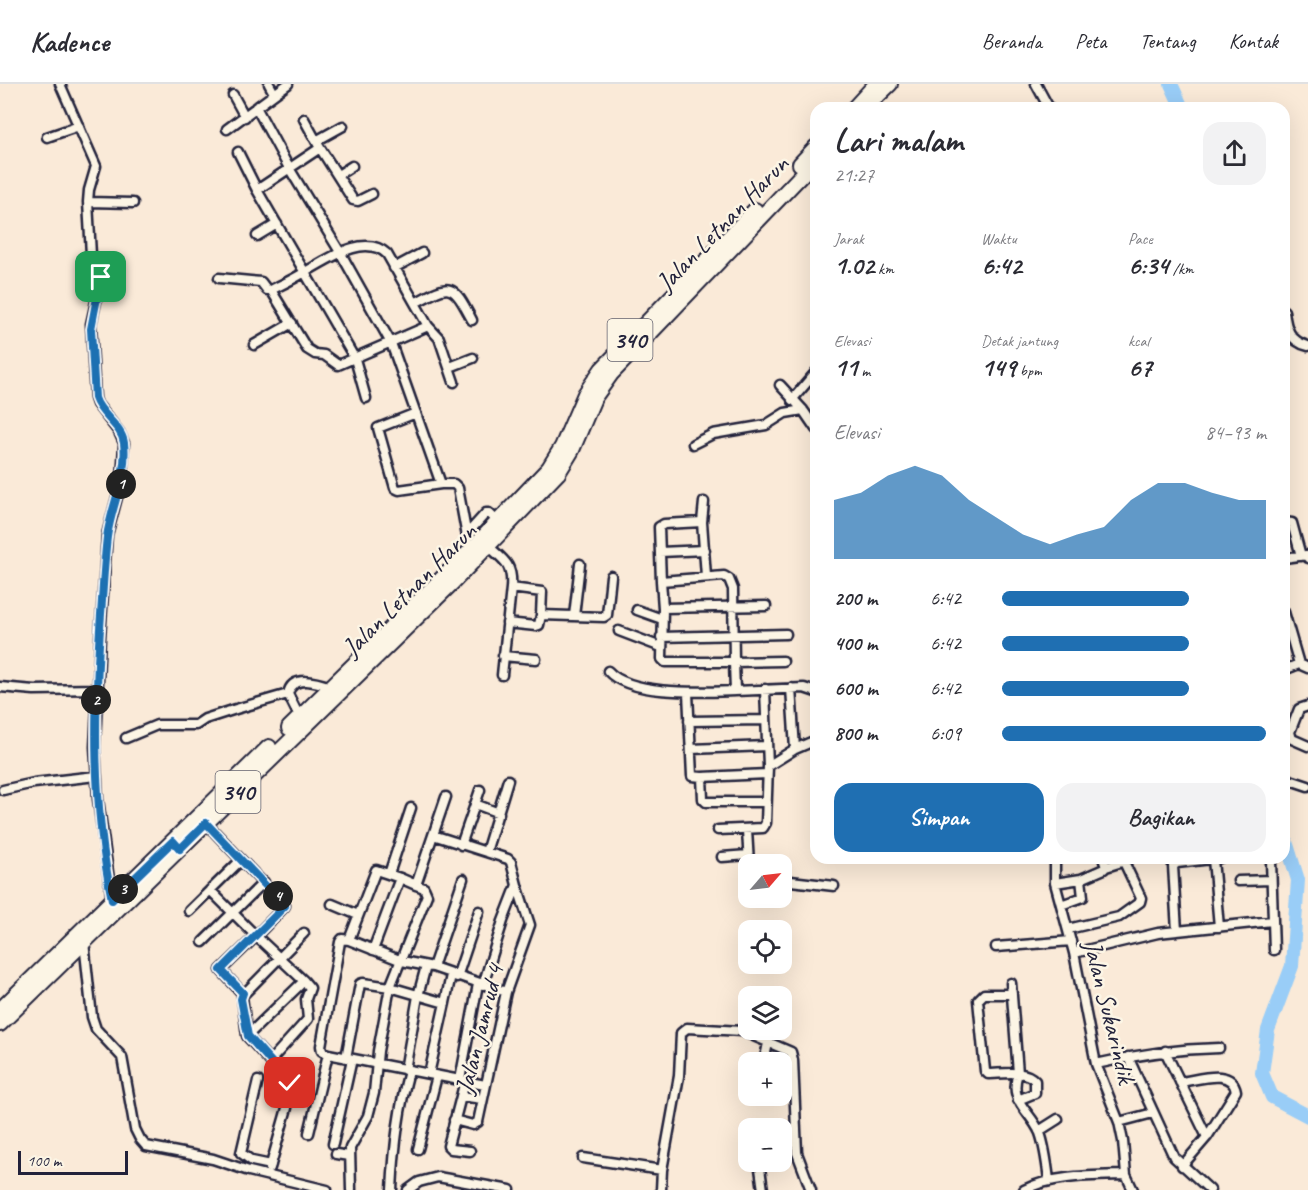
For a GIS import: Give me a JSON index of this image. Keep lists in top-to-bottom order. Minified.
{"streets":{"main road":["Jalan Letnan Harun","340"],"street":["Jalan Sukarindik","Jalan Jamrud 4"]},"scale_bar":"100 m","north":"top right","page":{"header":"Kadence","nav":["Beranda","Peta","Tentang","Kontak"],"heading":["Lari malam","21:27"],"stats":[["Jarak","1.02 km"],["Waktu","6:42"],["Pace","6:34 /km"],["Elevasi","11 m"],["Detak jantung","149 bpm"],["kcal","67"]],"chart":["Elevasi","84–93 m"],"pins":["1","2","3","4"],"list":[{"name":"200 m","note":"6:42"},{"name":"400 m","note":"6:42"},{"name":"600 m","note":"6:42"},{"name":"800 m","note":"6:09"}],"buttons":["Simpan","Bagikan"],"map_buttons":["+","−"],"scale":"100 m"}}
